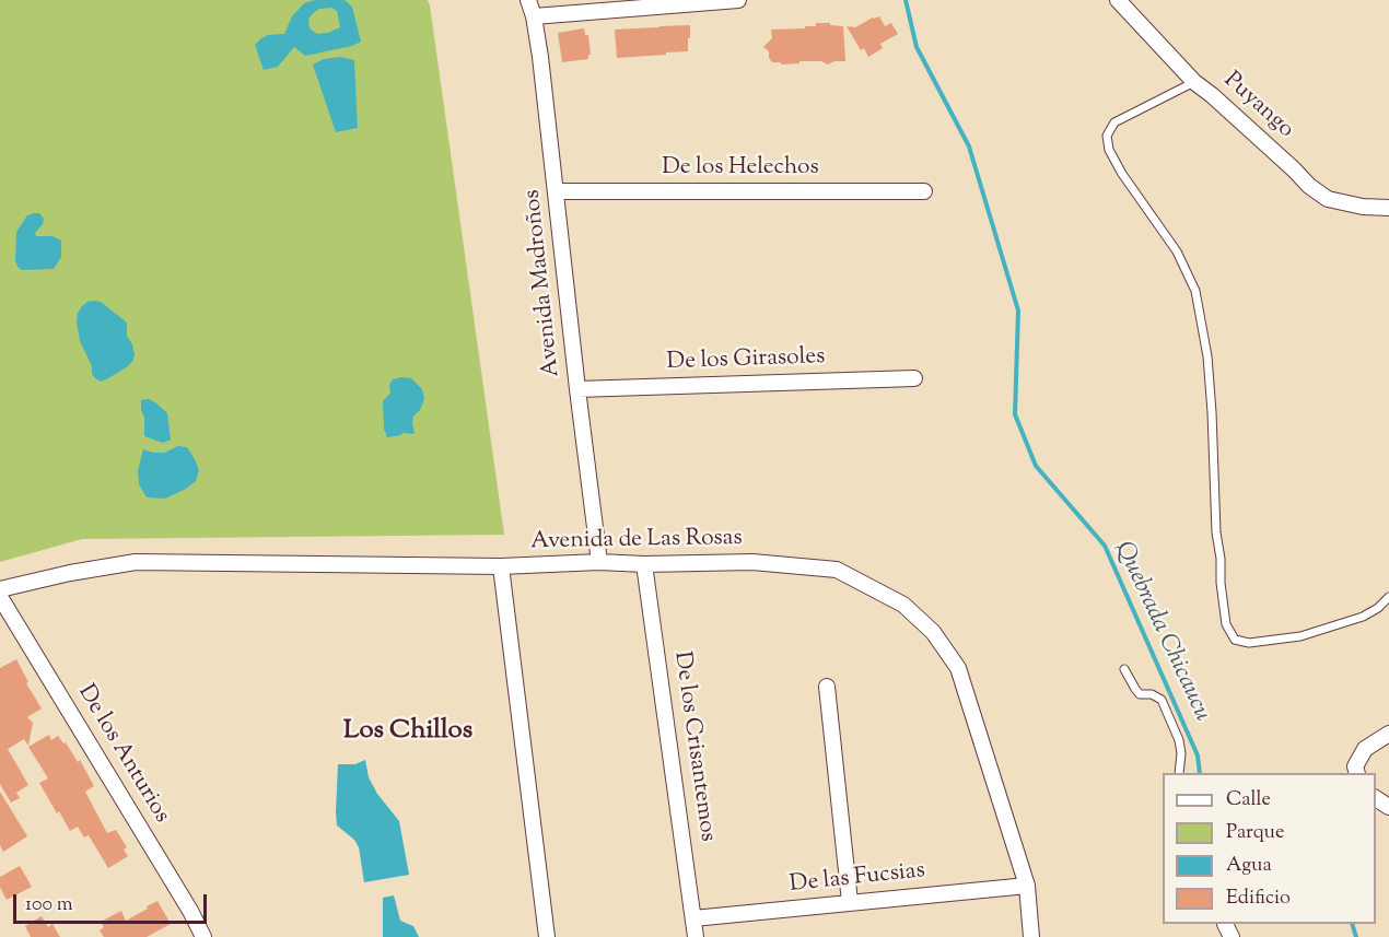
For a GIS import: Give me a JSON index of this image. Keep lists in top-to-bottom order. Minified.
{"streets":{"street":["Puyango","De los Helechos","Avenida Madroños","De los Girasoles","Avenida de Las Rosas","De los Crisantemos","De los Anturios","De las Fucsias"]},"crossings":[["De los Helechos","Avenida Madroños"],["Avenida Madroños","De los Girasoles"],["Avenida Madroños","Avenida de Las Rosas"],["Avenida de Las Rosas","De los Crisantemos"],["Avenida de Las Rosas","De las Fucsias"],["De los Crisantemos","De las Fucsias"]],"districts":["Los Chillos"],"water":["Quebrada Chicaucu"],"legend":["Calle","Parque","Agua","Edificio"],"scale_bar":"100 m"}
